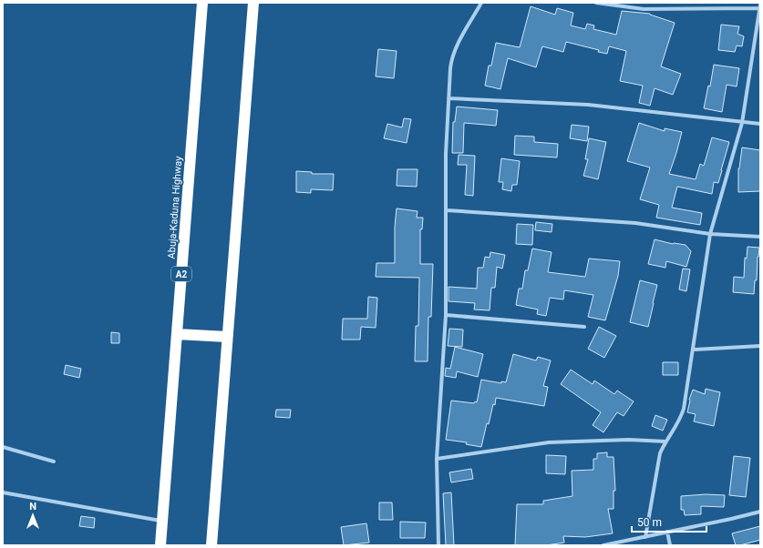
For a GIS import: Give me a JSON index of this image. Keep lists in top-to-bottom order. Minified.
{"streets":{"highway":["Abuja-Kaduna Highway","A2"]},"scale_bar":"50 m","north":"top"}
